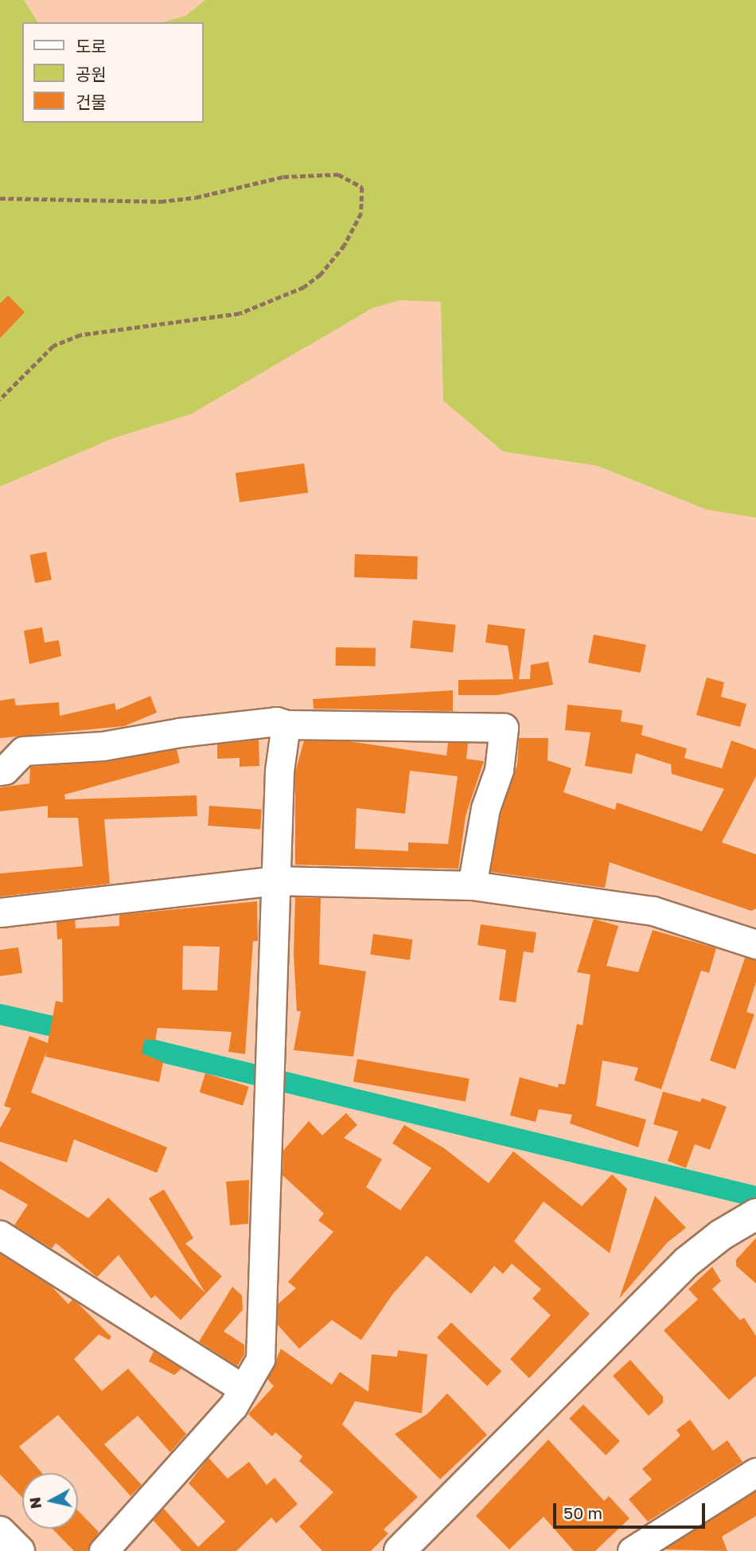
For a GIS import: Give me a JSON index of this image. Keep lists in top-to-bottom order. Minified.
{"legend":["도로","공원","건물"],"scale_bar":"50 m","north":"left"}
